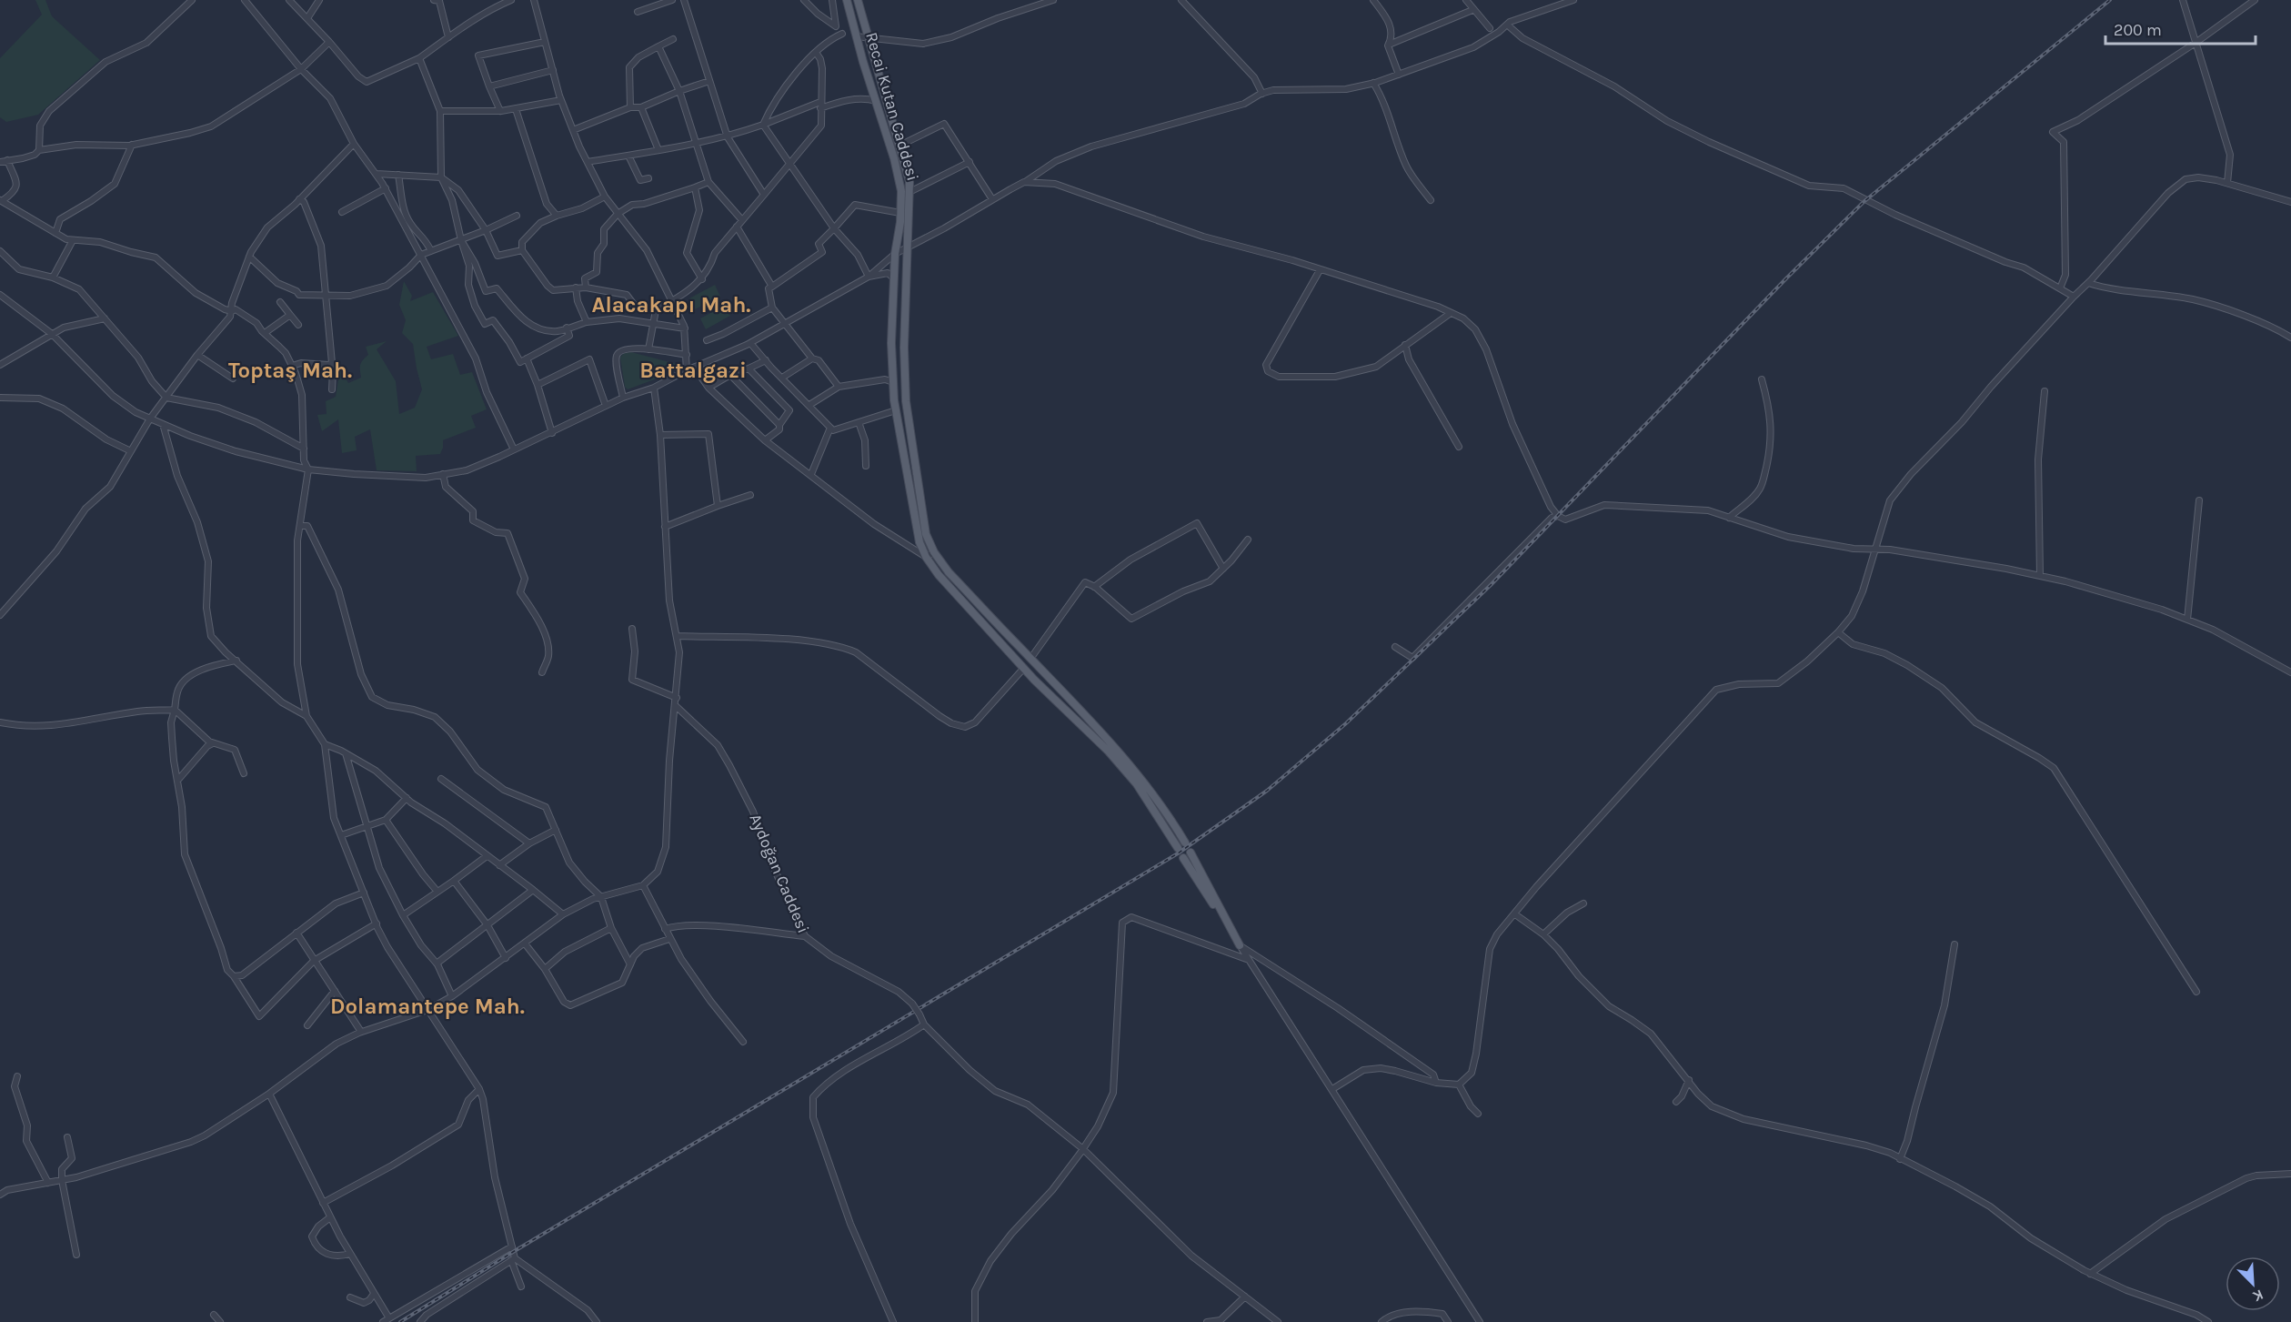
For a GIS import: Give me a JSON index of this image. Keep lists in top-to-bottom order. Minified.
{"streets":{"main road":["Recai Kutan Caddesi"],"street":["Aydoğan Caddesi"]},"districts":["Alacakapı Mah.","Toptaş Mah.","Battalgazi","Dolamantepe Mah."],"scale_bar":"200 m","north":"bottom right"}
